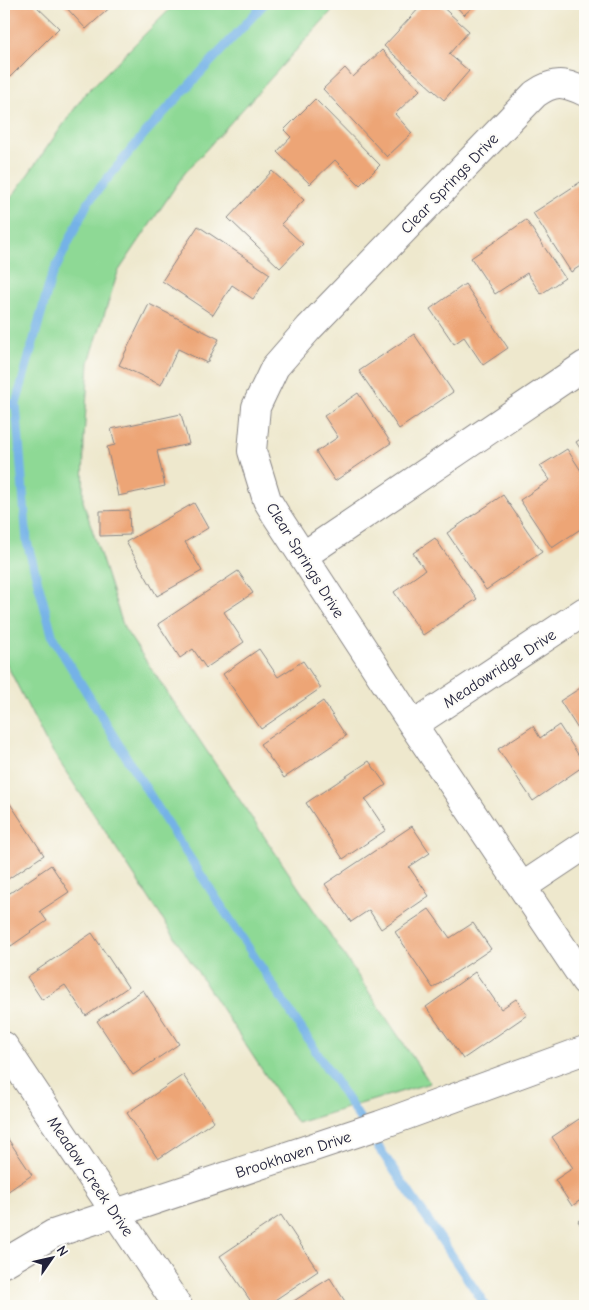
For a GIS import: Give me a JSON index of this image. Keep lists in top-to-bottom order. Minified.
{"streets":{"street":["Clear Springs Drive","Meadowridge Drive","Brookhaven Drive","Meadow Creek Drive"]},"crossings":[["Clear Springs Drive","Meadowridge Drive"],["Brookhaven Drive","Meadow Creek Drive"]],"north":"top right"}
